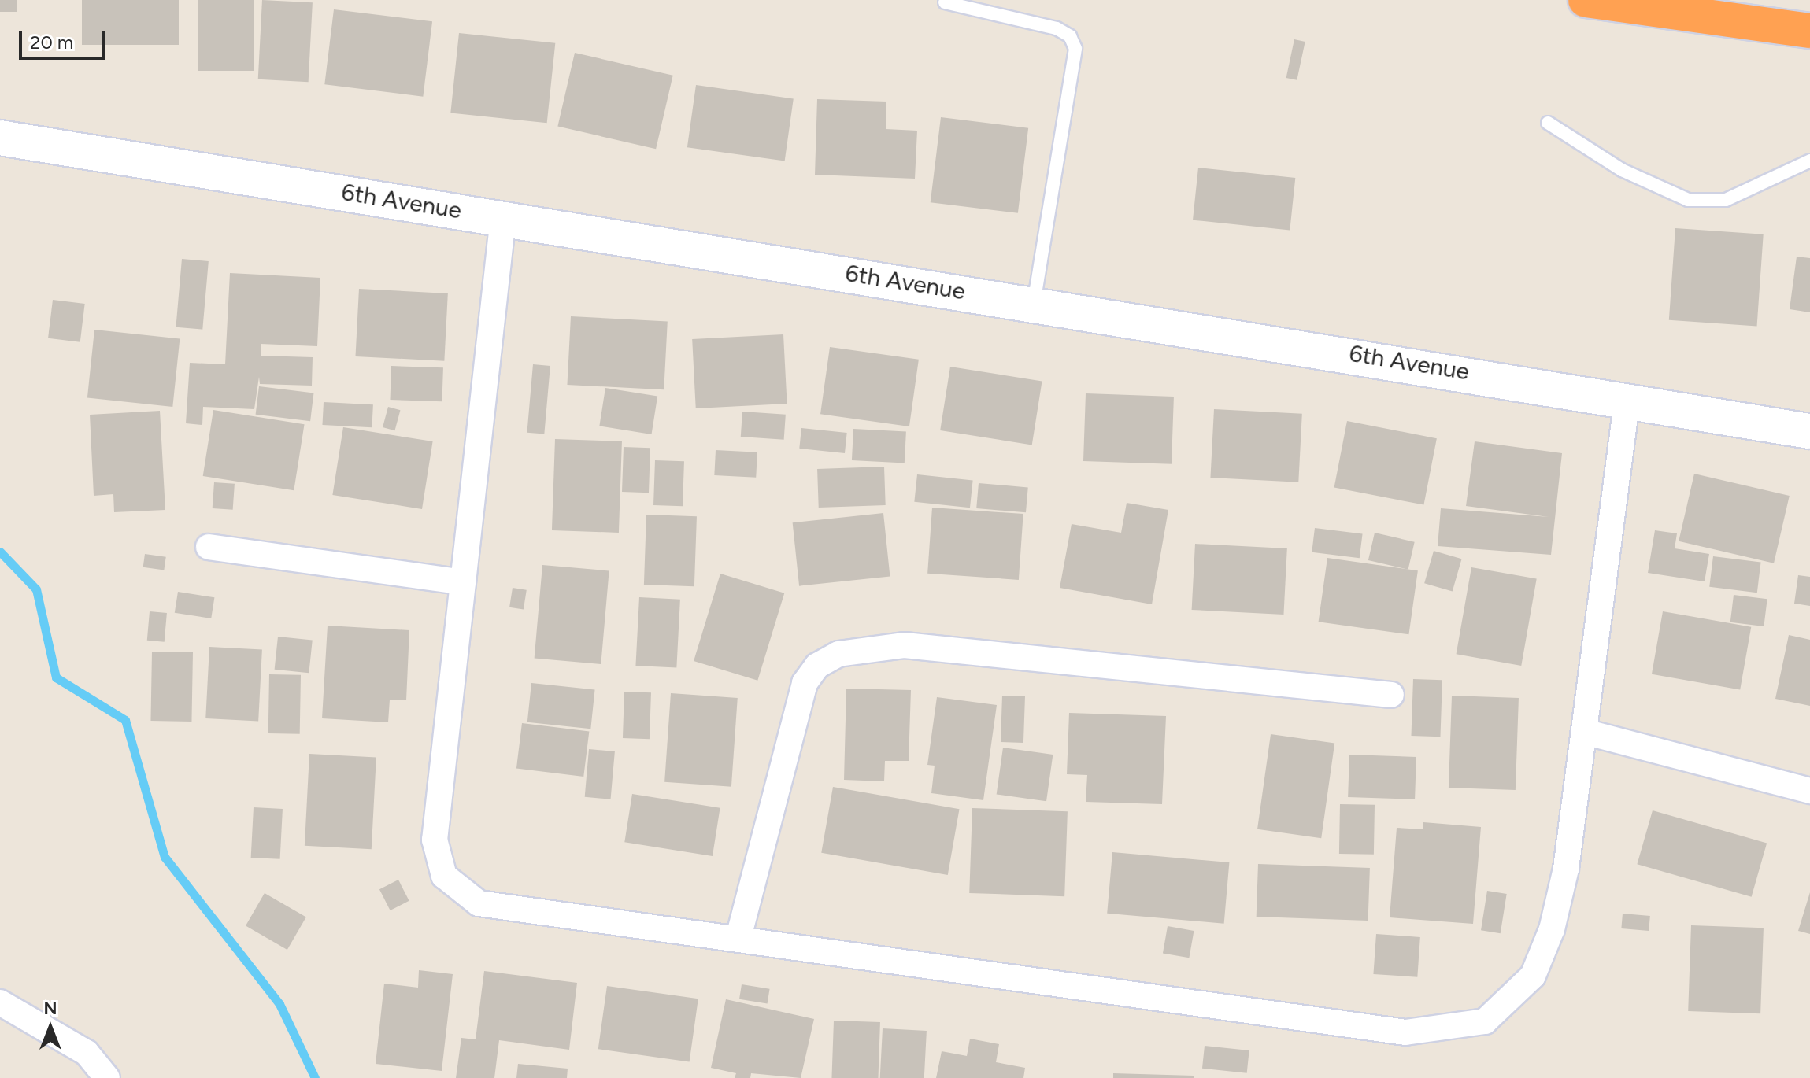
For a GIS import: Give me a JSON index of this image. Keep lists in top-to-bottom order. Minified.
{"streets":{"street":["6th Avenue"]},"scale_bar":"20 m","north":"top"}
